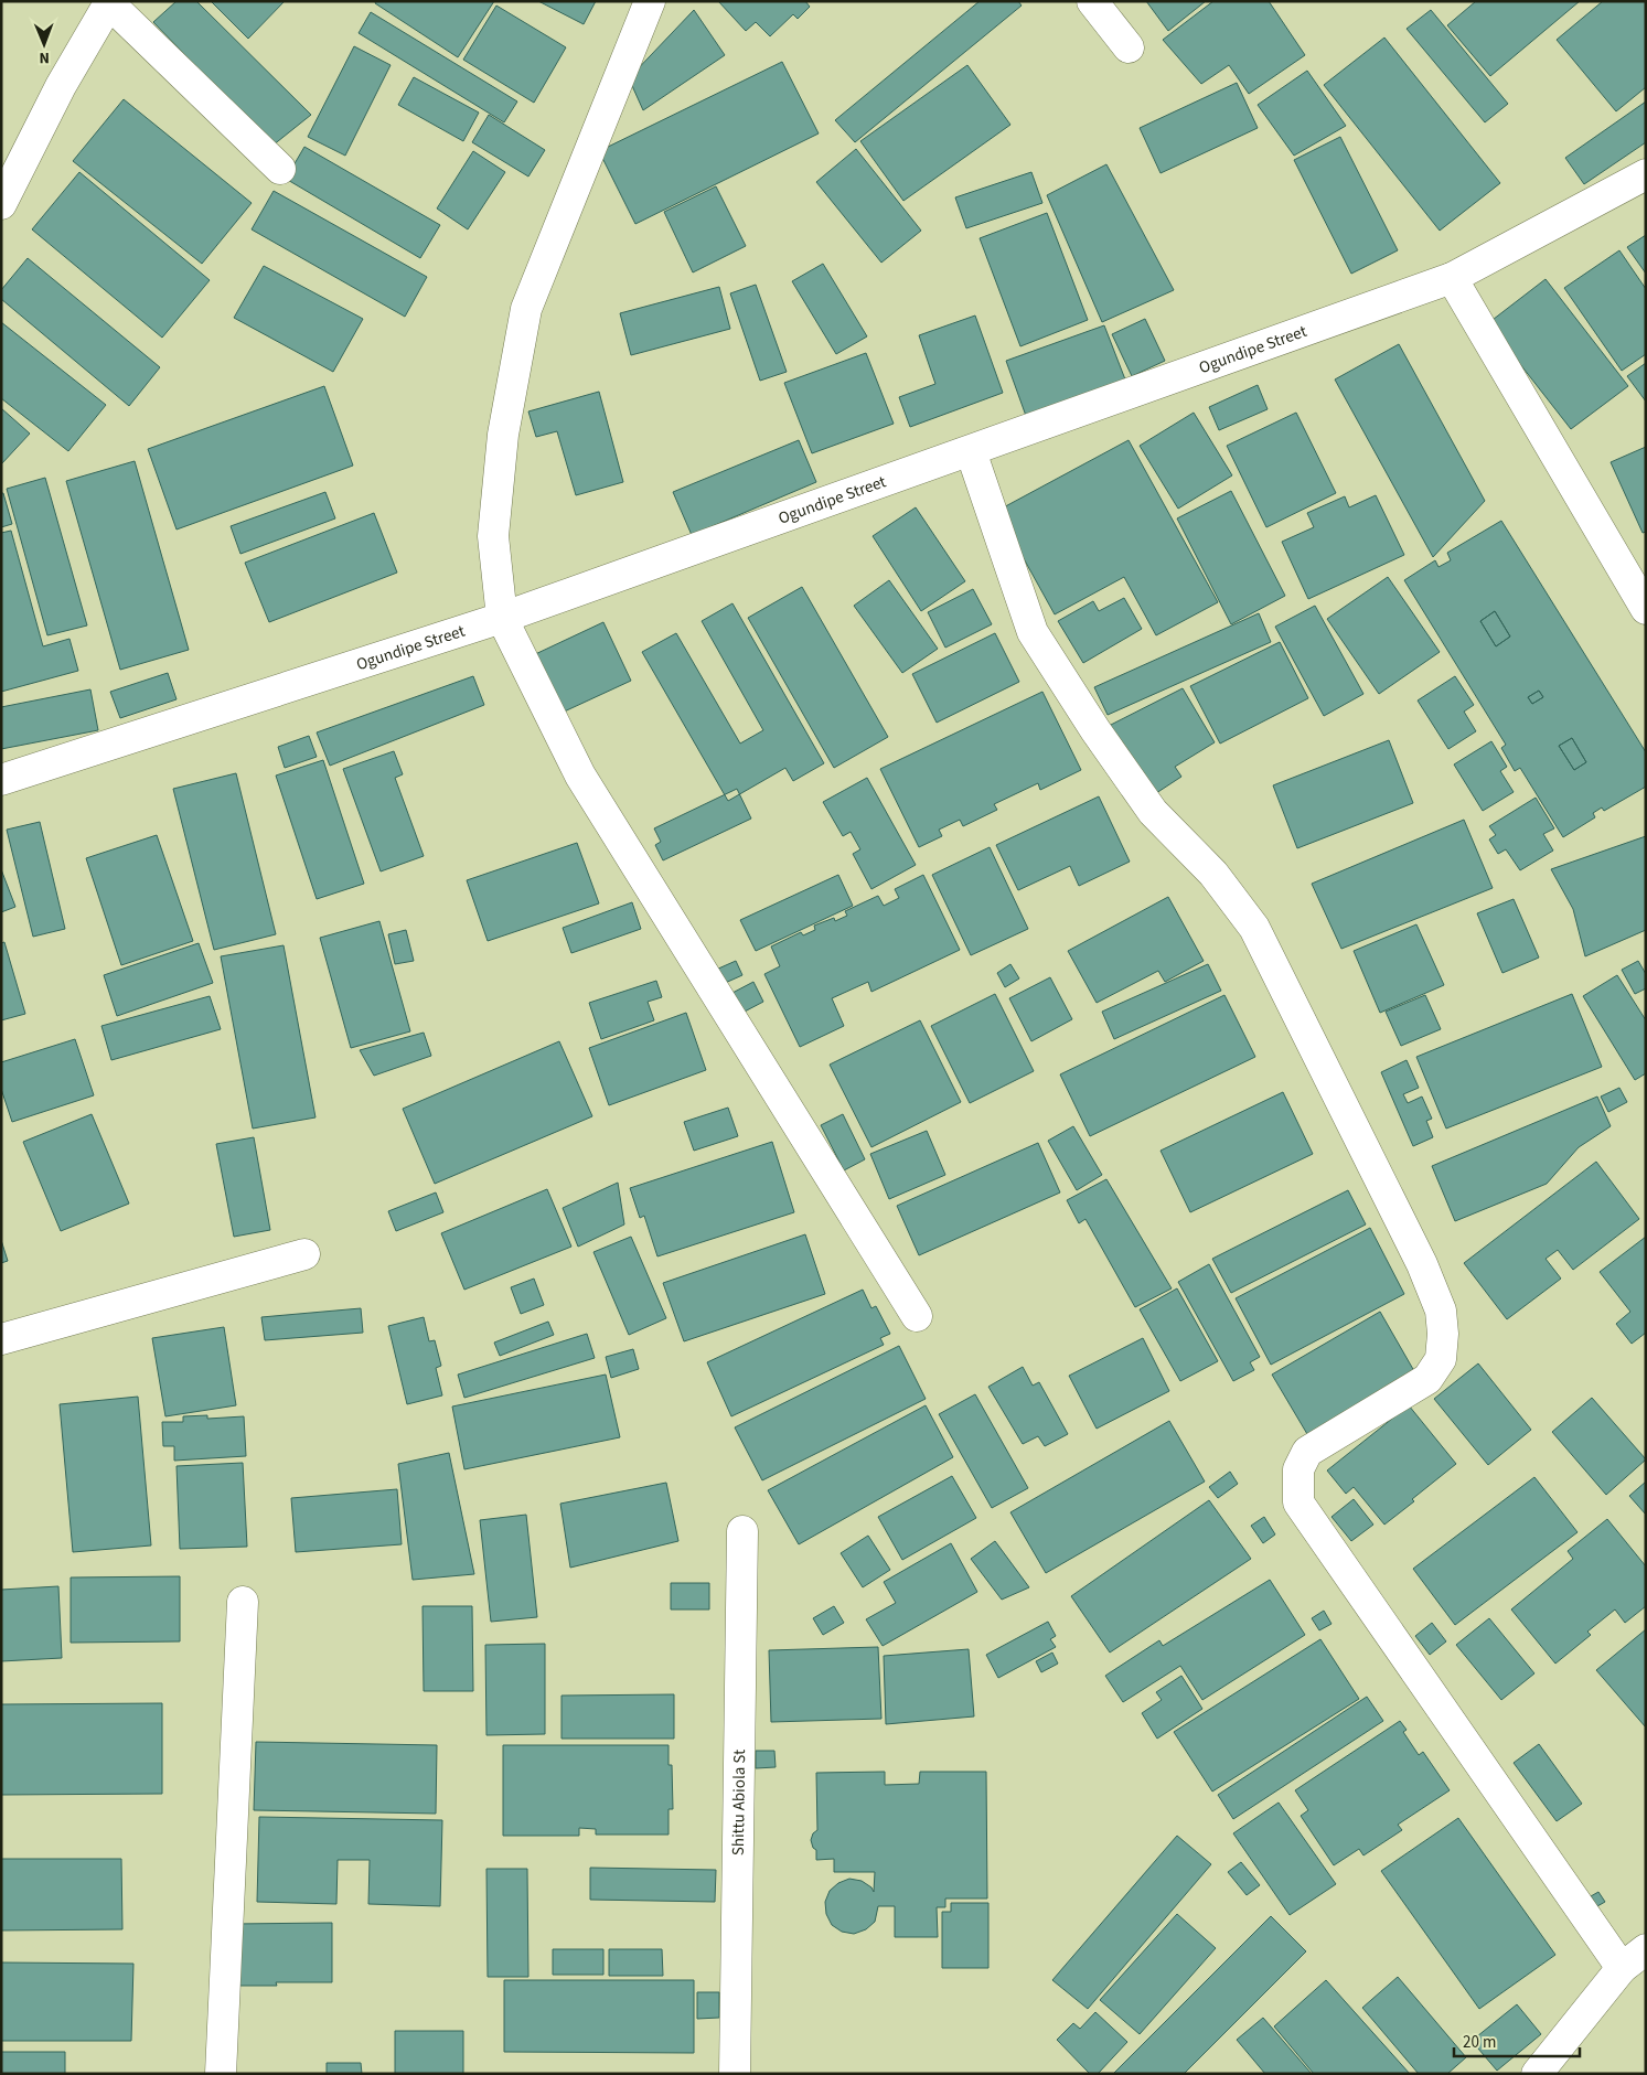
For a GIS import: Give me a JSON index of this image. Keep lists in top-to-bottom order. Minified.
{"streets":{"street":["Ogundipe Street","Shittu Abiola St"]},"scale_bar":"20 m","north":"bottom"}
